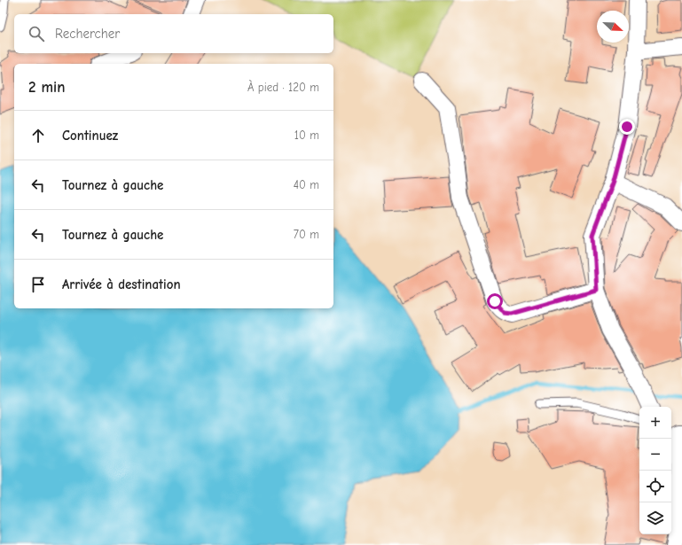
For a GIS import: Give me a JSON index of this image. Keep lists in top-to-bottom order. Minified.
{"north":"bottom right","page":{"search":"Rechercher","heading":["2 min","À pied · 120 m"],"list":[["Continuez","10 m"],["Tournez à gauche","40 m"],["Tournez à gauche","70 m"],"Arrivée à destination"],"map_buttons":["+","−"]}}
